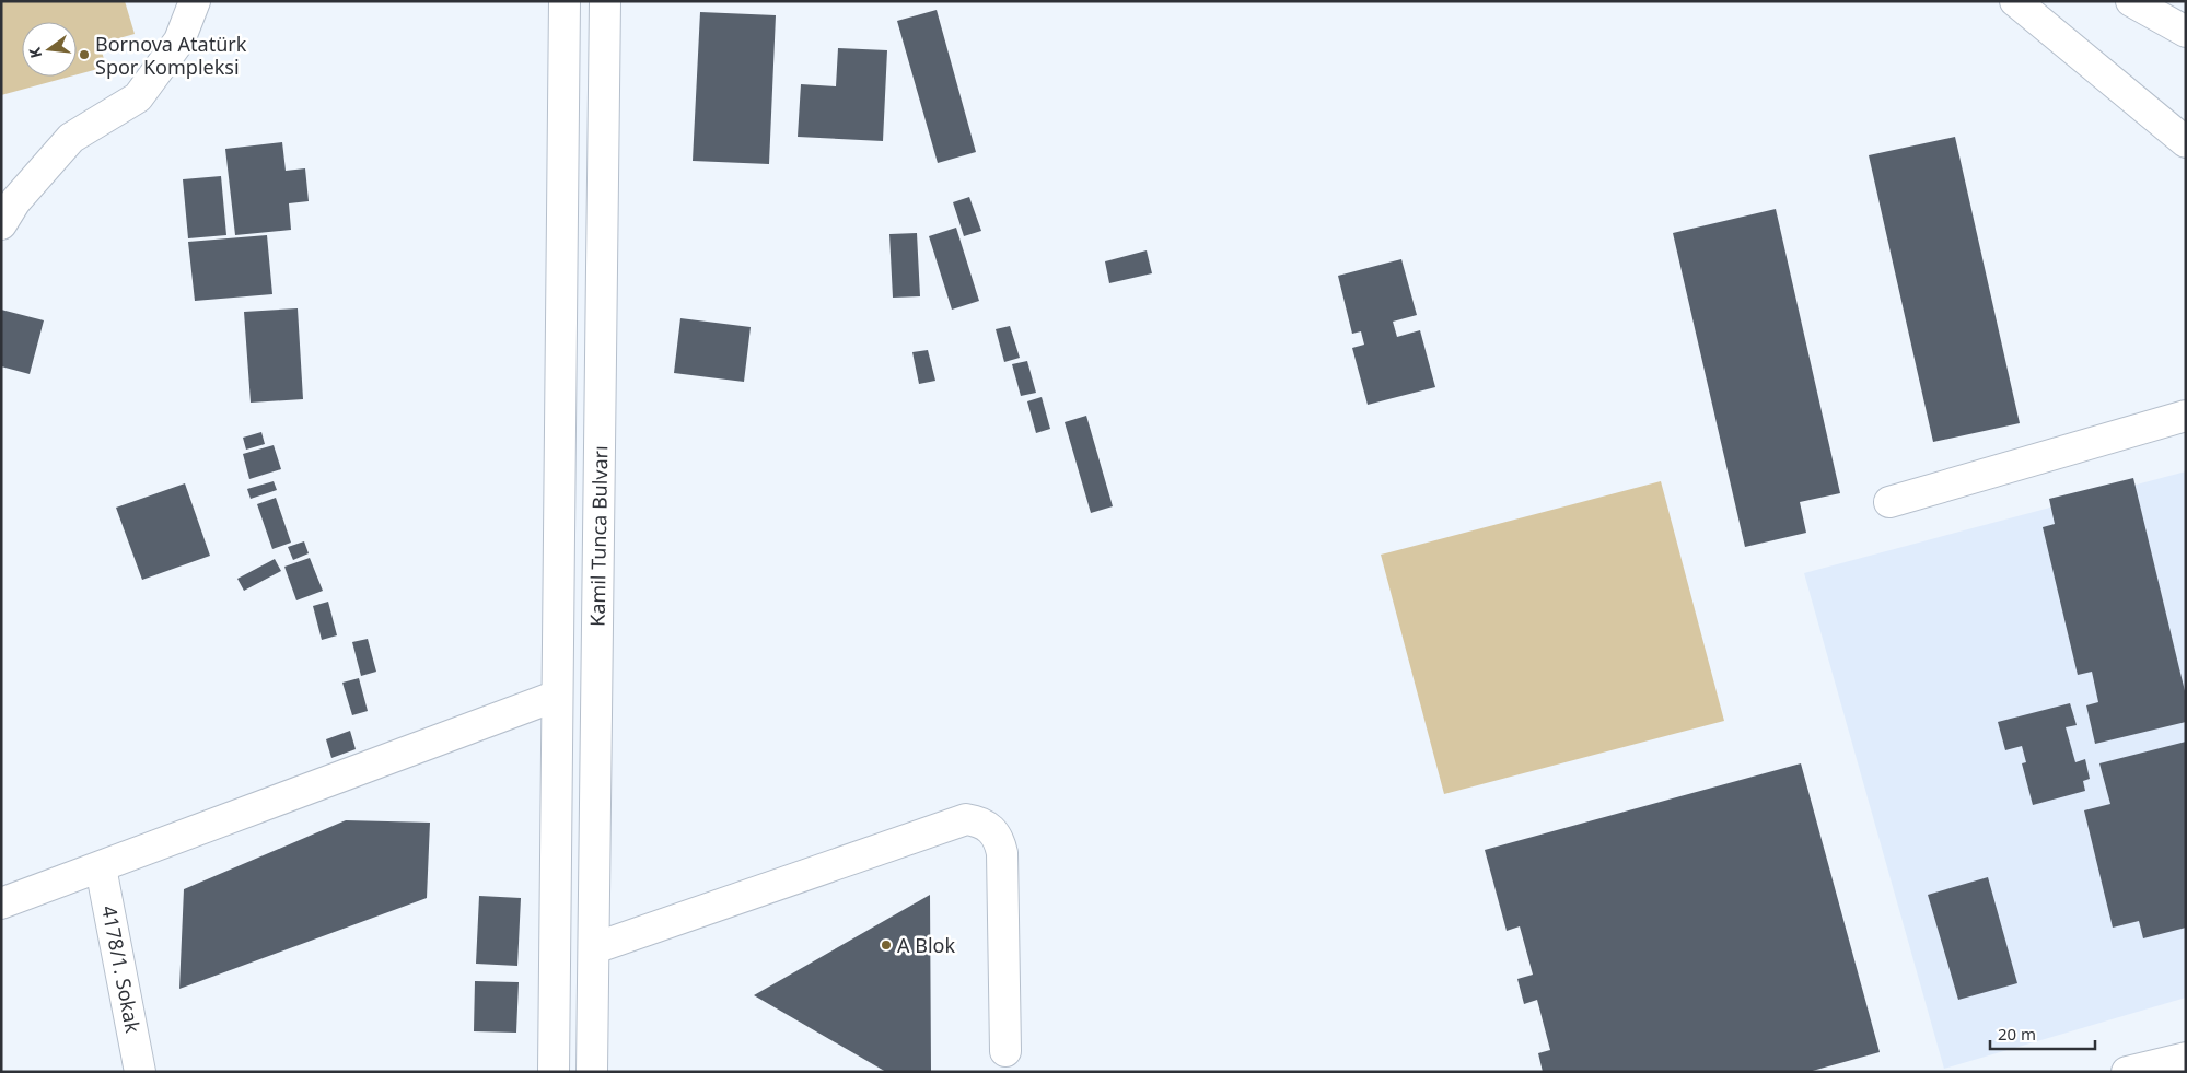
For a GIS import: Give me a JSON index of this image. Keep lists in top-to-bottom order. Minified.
{"streets":{"main road":["Kamil Tunca Bulvarı","4178/1. Sokak"]},"places":["Bornova Atatürk Spor Kompleksi","A Blok"],"scale_bar":"20 m","north":"left"}
